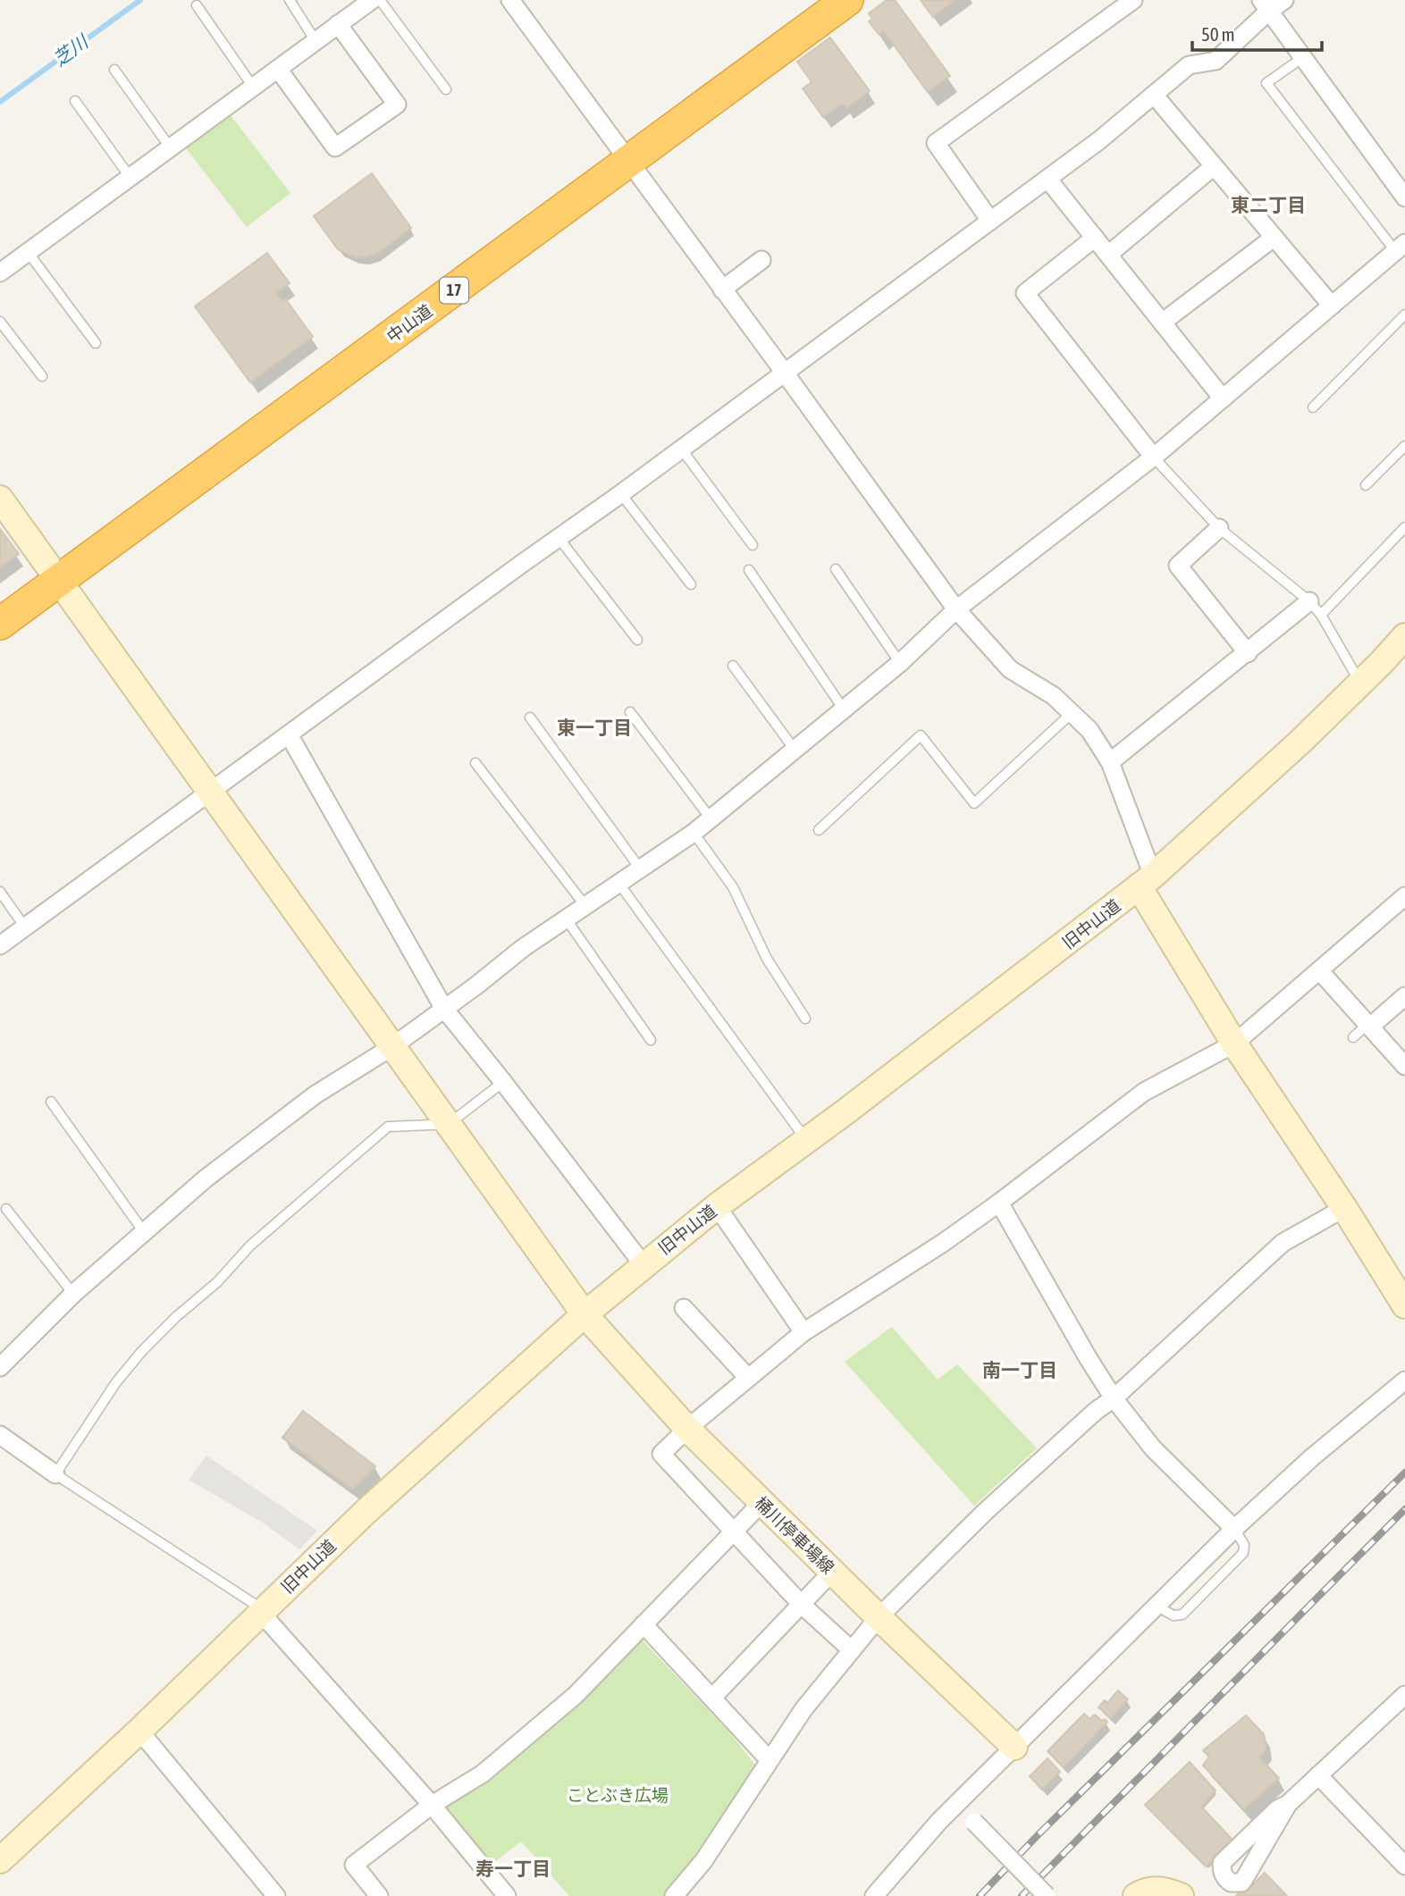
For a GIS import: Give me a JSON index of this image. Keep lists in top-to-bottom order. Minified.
{"streets":{"highway":["17","中山道"],"main road":["旧中山道","桶川停車場線"]},"crossings":[["中山道","桶川停車場線"],["旧中山道","桶川停車場線"]],"districts":["東二丁目","東一丁目","南一丁目","寿一丁目"],"water":["芝川"],"parks":["ことぶき広場"],"scale_bar":"50 m"}
